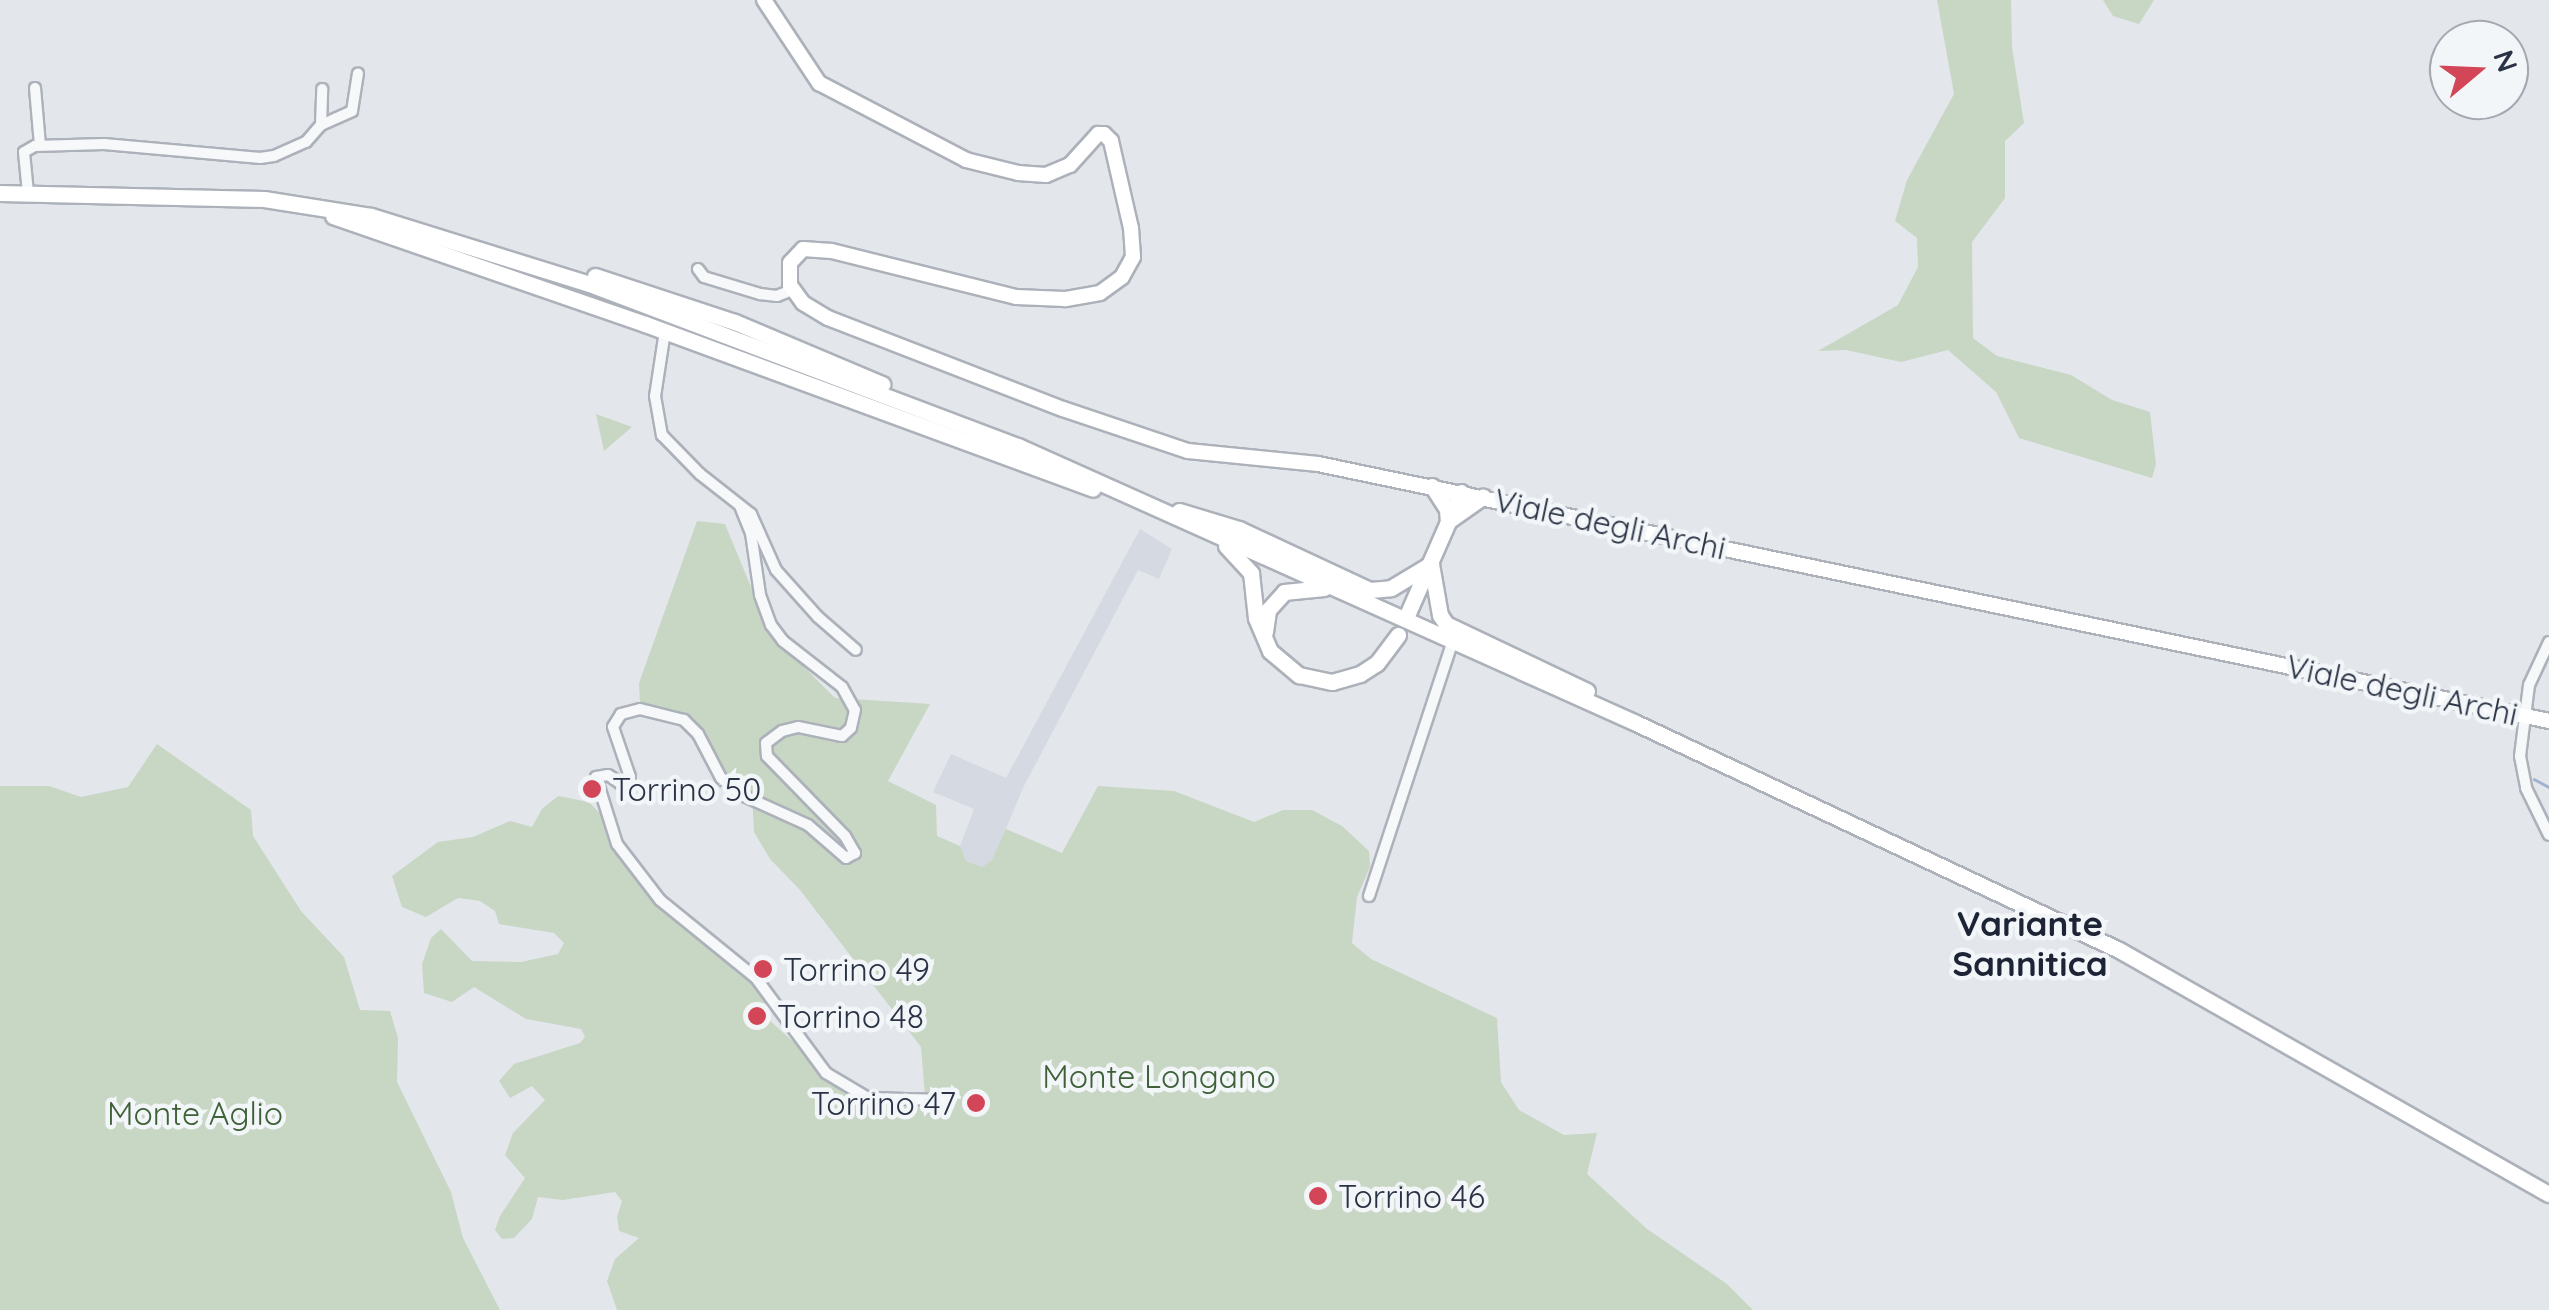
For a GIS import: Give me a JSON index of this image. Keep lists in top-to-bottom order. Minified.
{"streets":{"main road":["Viale degli Archi"]},"districts":["Variante Sannitica"],"parks":["Monte Longano","Monte Aglio"],"places":["Torrino 50","Torrino 49","Torrino 48","Torrino 47","Torrino 46"],"north":"right"}
